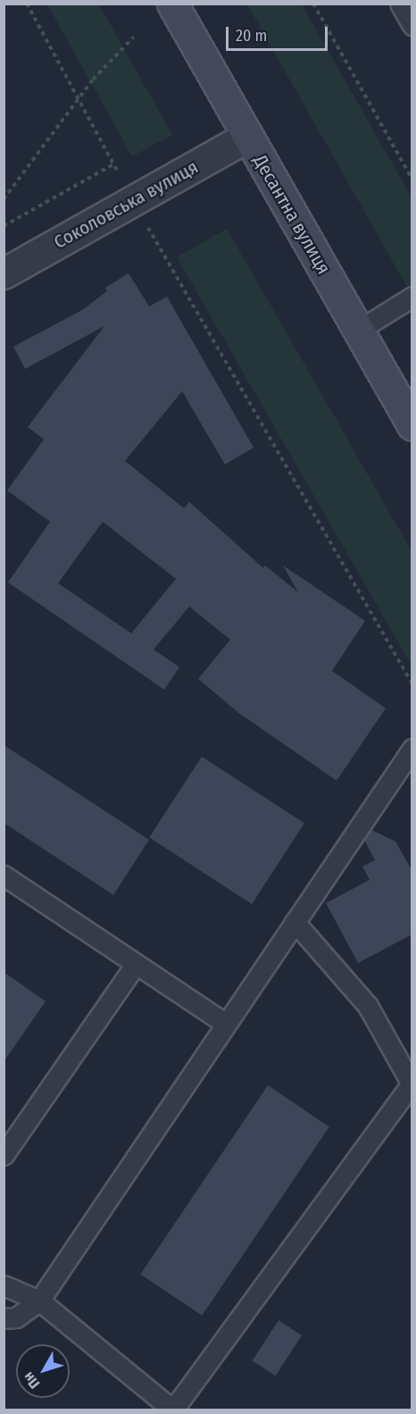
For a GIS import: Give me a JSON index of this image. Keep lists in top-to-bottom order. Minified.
{"streets":{"main road":["Десантна вулиця"],"street":["Соколовська вулиця"]},"crossings":[["Соколовська вулиця","Десантна вулиця"]],"scale_bar":"20 m","north":"bottom left"}
